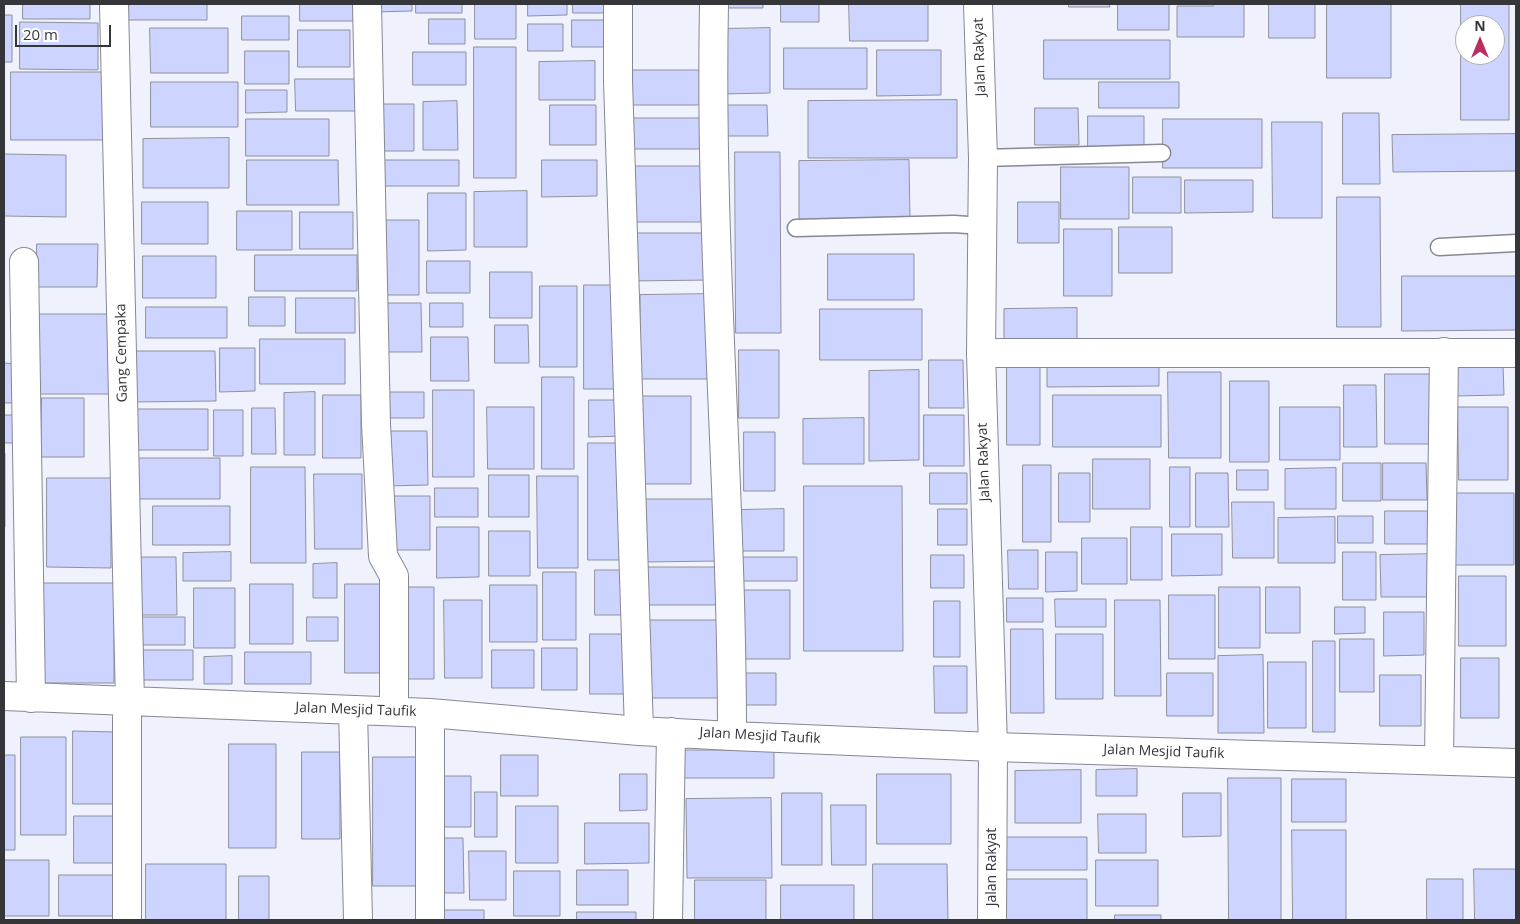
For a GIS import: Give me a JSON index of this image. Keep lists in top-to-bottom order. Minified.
{"streets":{"street":["Jalan Rakyat","Gang Cempaka","Jalan Mesjid Taufik"]},"crossings":[["Jalan Rakyat","Jalan Mesjid Taufik"],["Gang Cempaka","Jalan Mesjid Taufik"]],"scale_bar":"20 m","north":"top"}
